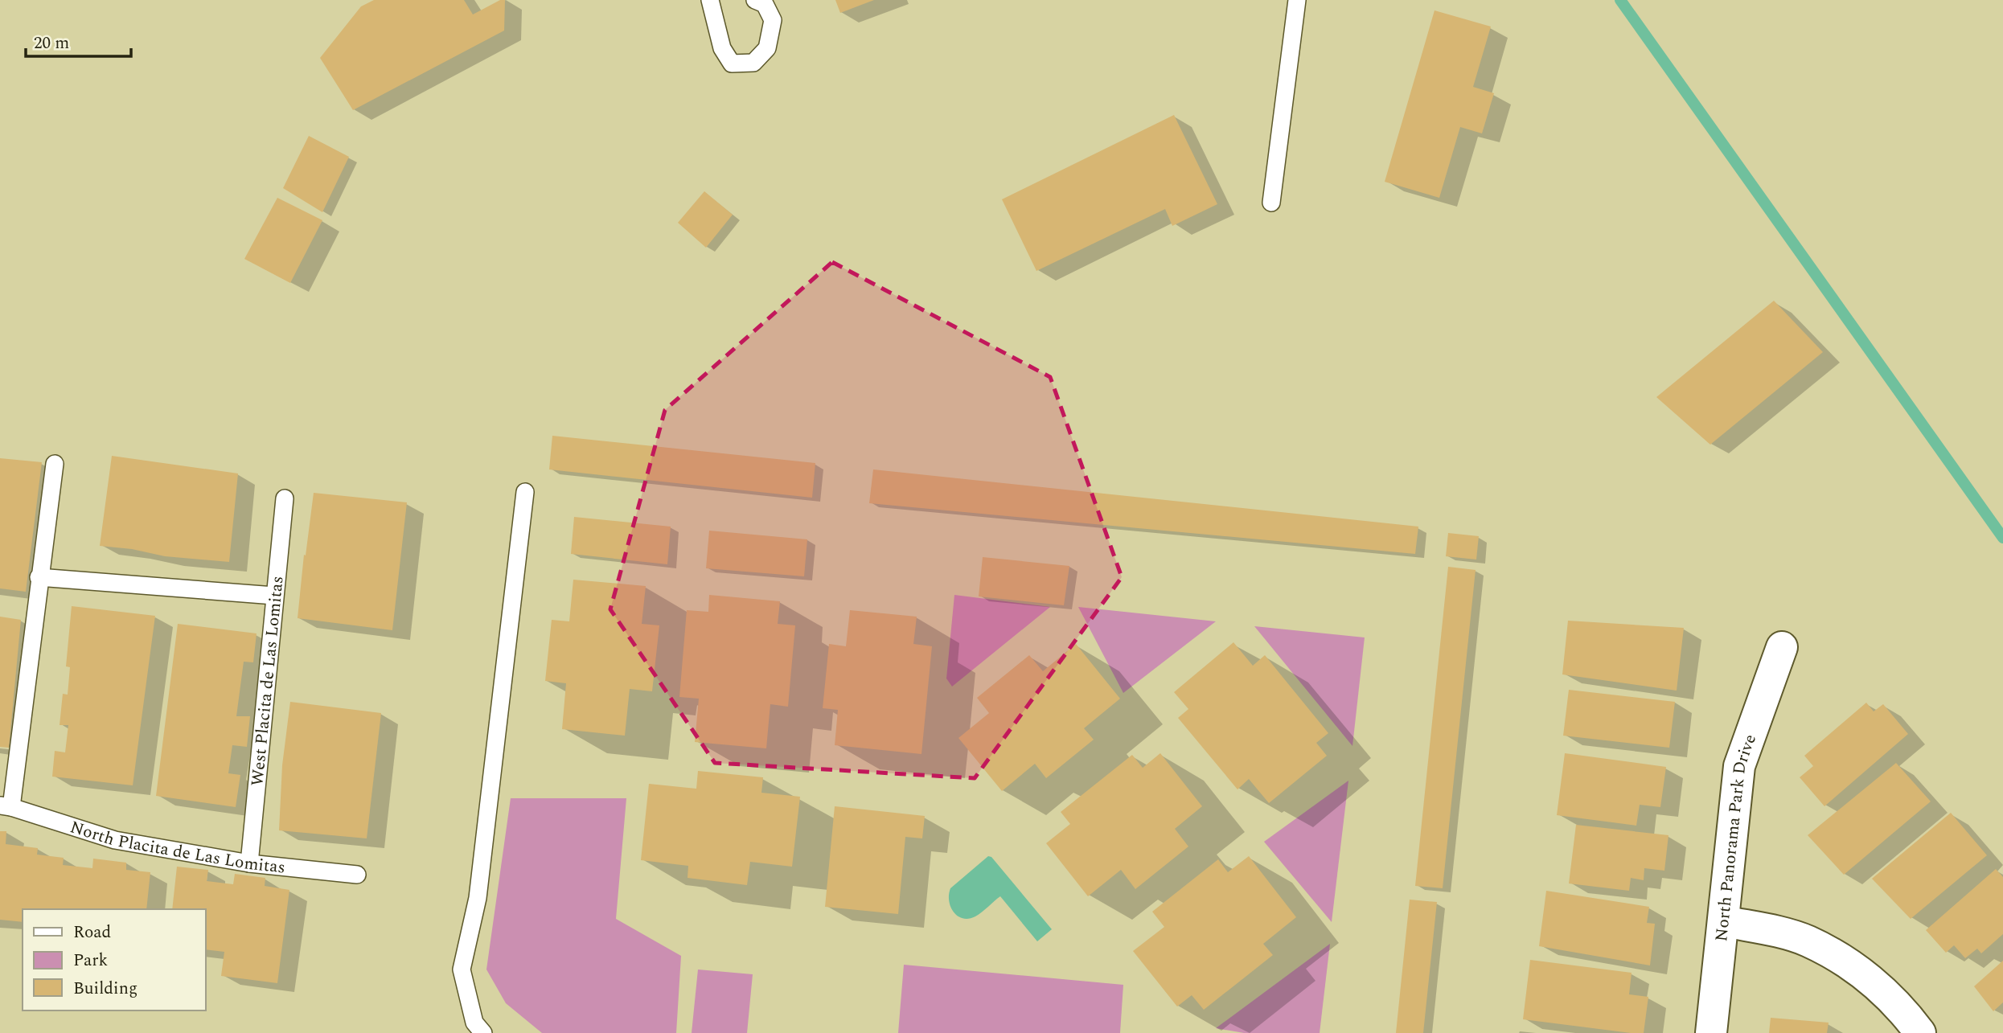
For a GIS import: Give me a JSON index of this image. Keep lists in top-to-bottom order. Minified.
{"streets":{"street":["North Panorama Park Drive"],"lane":["West Placita de Las Lomitas","North Placita de Las Lomitas"]},"crossings":[["West Placita de Las Lomitas","North Placita de Las Lomitas"]],"legend":["Road","Park","Building"],"scale_bar":"20 m"}
